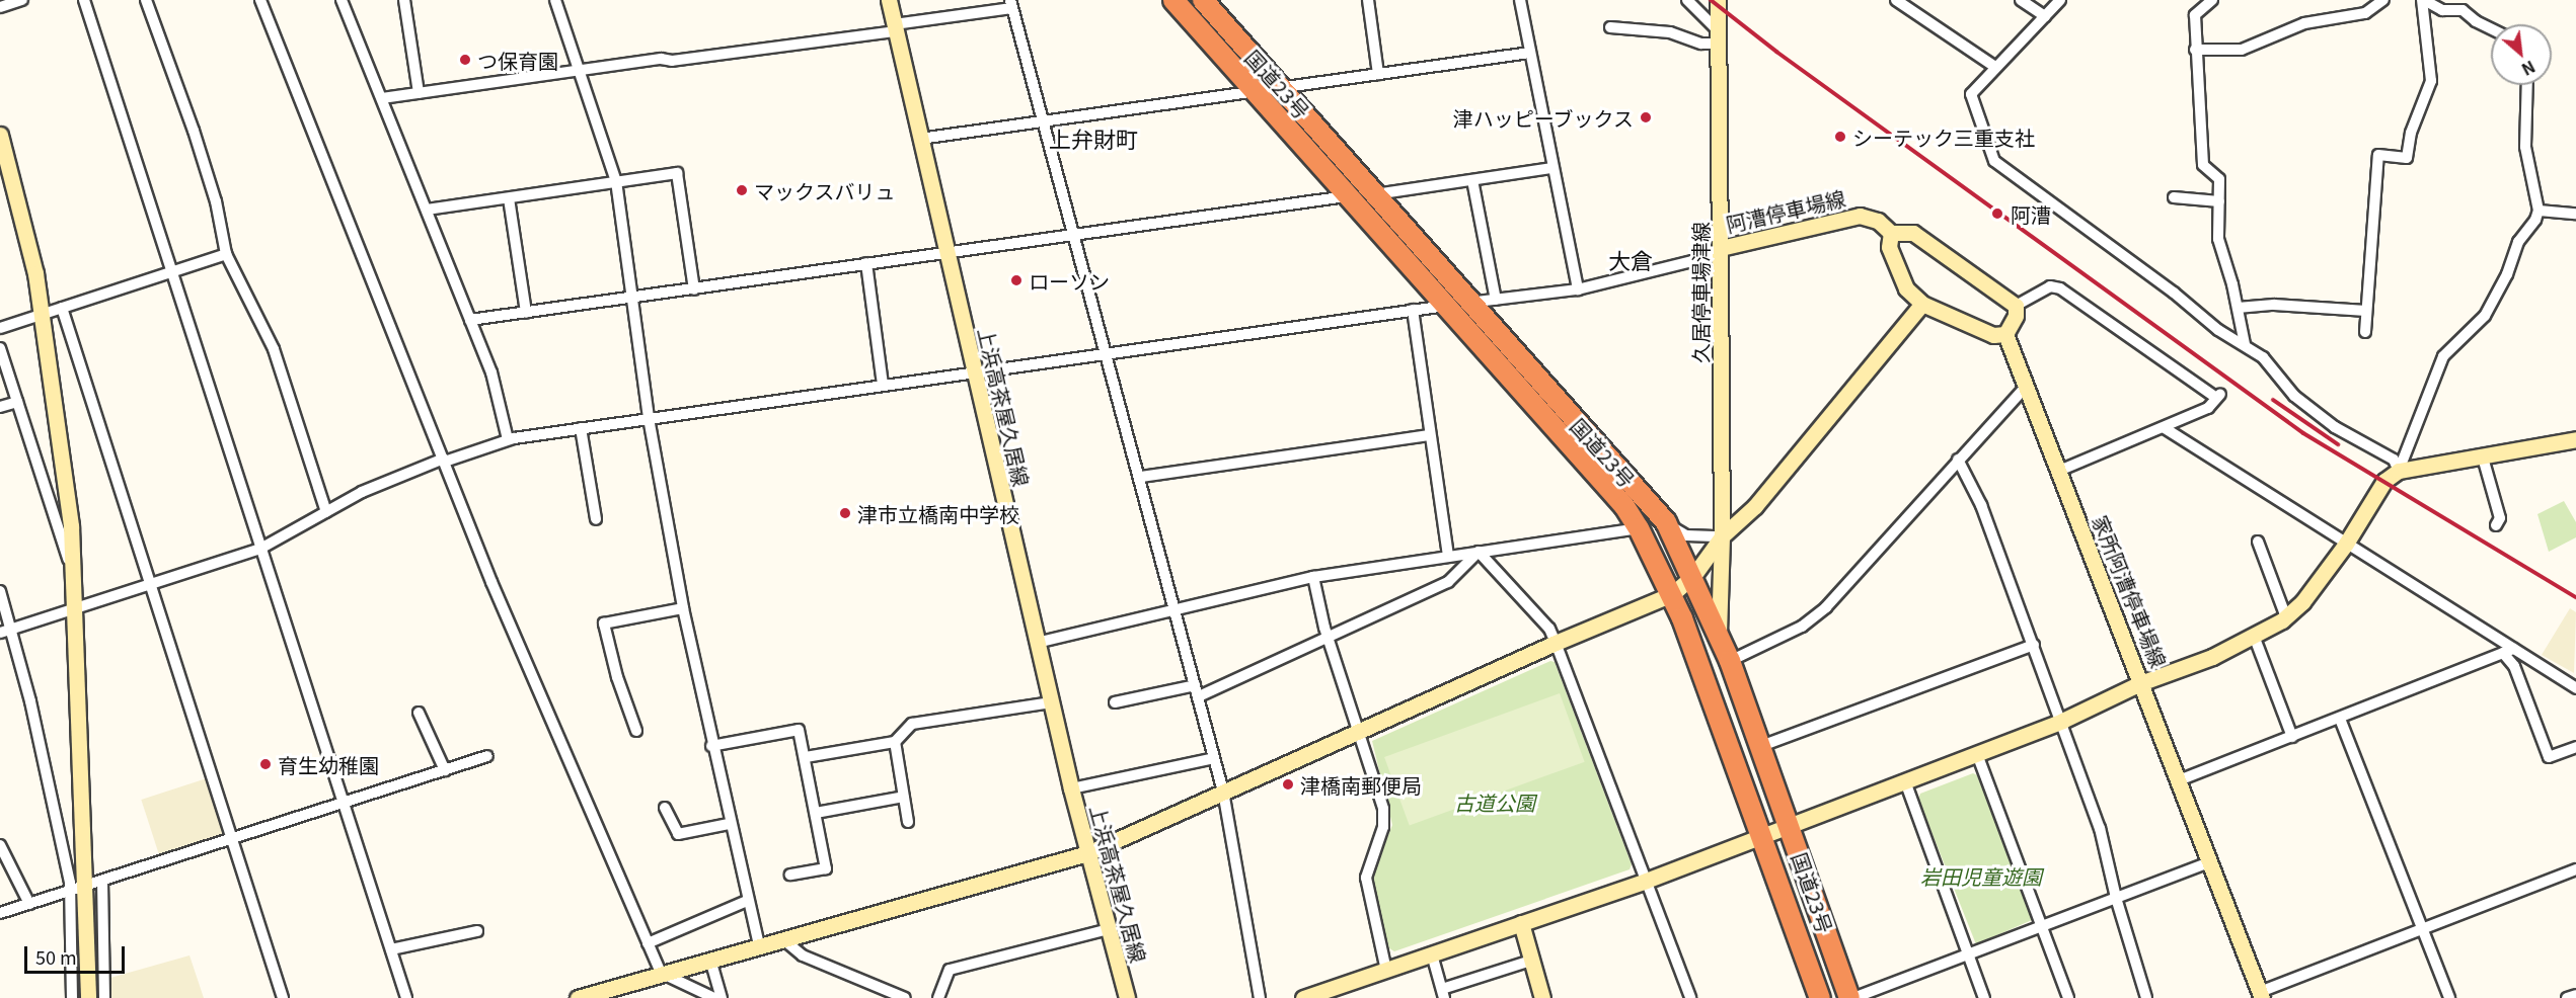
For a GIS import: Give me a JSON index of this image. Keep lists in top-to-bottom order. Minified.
{"streets":{"highway":["国道23号"],"street":["阿漕停車場線","久居停車場津線","上浜高茶屋久居線","家所阿漕停車場線"]},"crossings":[["国道23号","久居停車場津線"],["阿漕停車場線","久居停車場津線"]],"districts":["上弁財町","大倉"],"parks":["古道公園","岩田児童遊園"],"places":["つ保育園","津ハッピーブックス","シーテック三重支社","マックスバリュ","阿漕","ローソン","津市立橋南中学校","育生幼稚園","津橋南郵便局"],"scale_bar":"50 m","north":"bottom right"}
